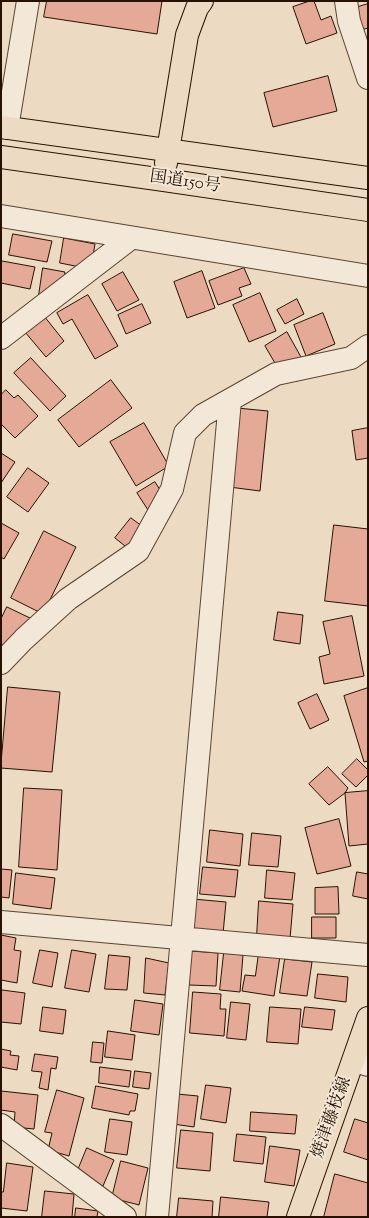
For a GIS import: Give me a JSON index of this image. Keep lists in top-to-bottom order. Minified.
{"streets":{"main road":["国道150号","焼津藤枝線"]}}
